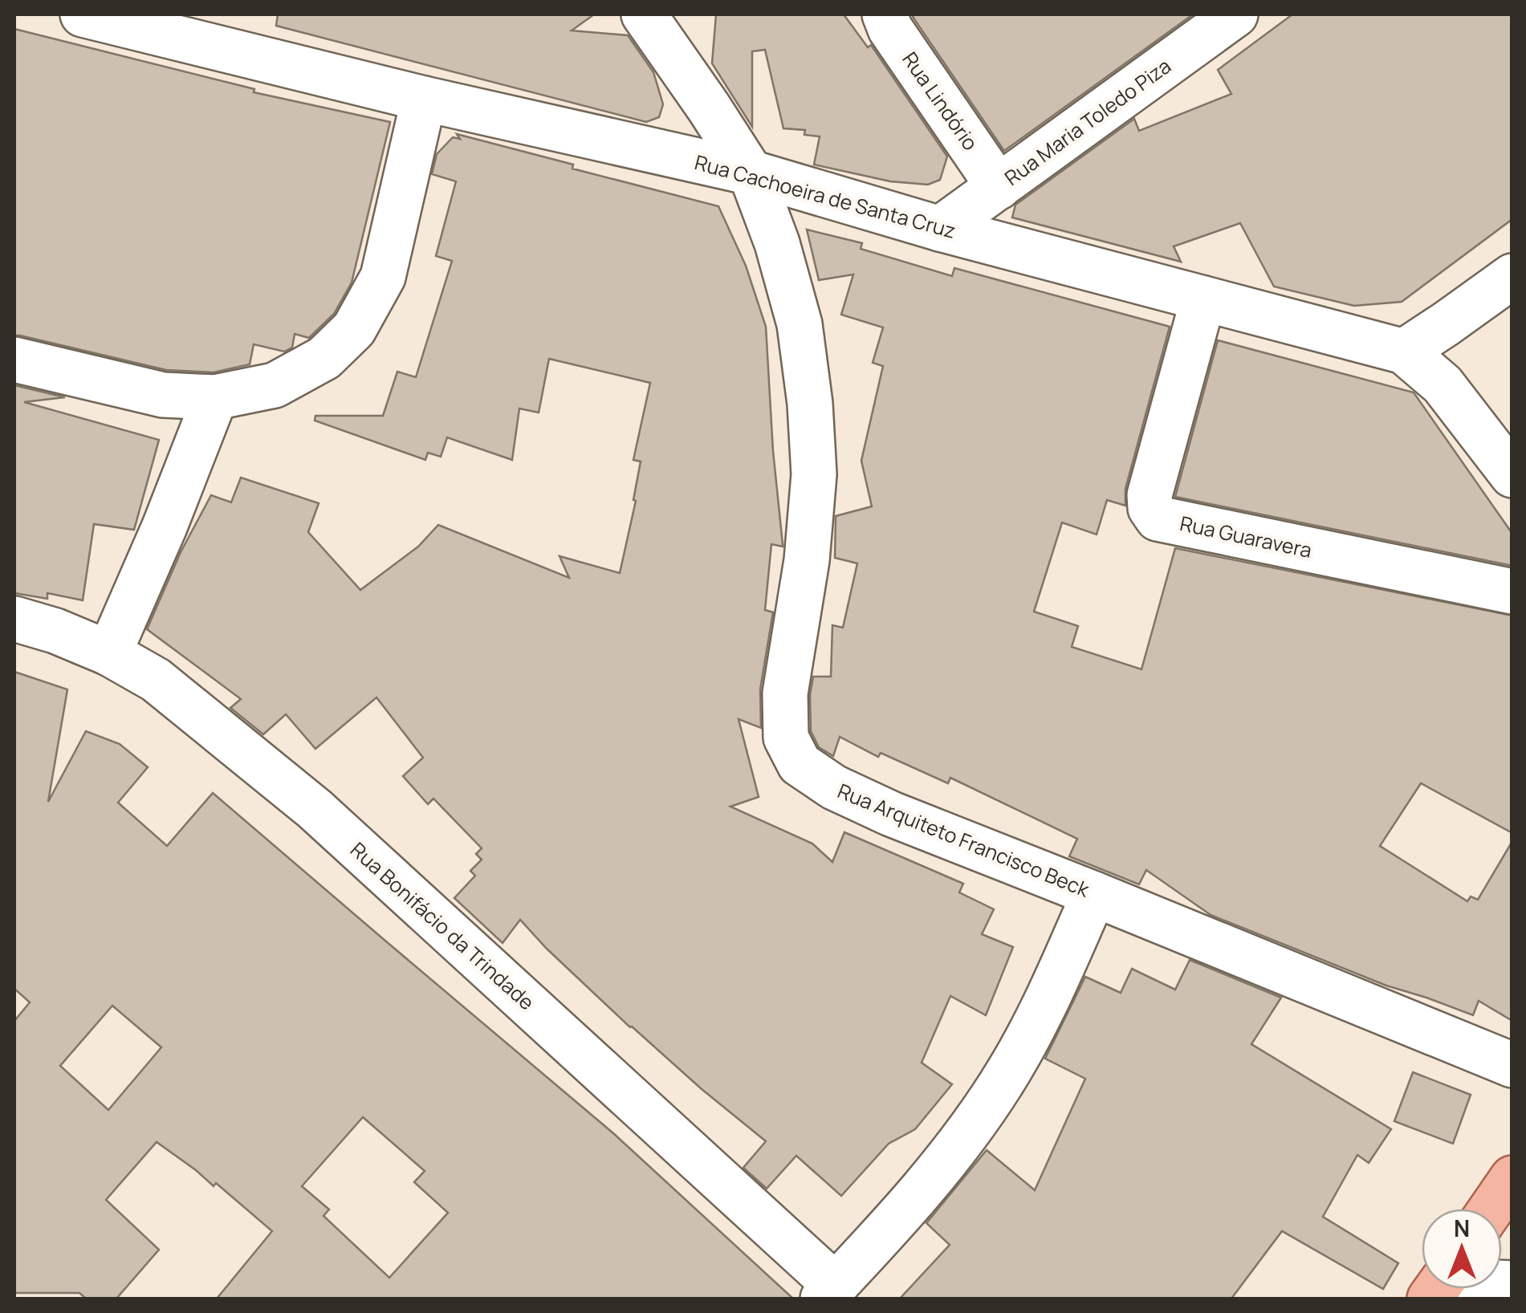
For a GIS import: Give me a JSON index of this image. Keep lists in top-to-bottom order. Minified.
{"streets":{"street":["Rua Lindório","Rua Maria Toledo Piza","Rua Cachoeira de Santa Cruz","Rua Guaravera","Rua Arquiteto Francisco Beck","Rua Bonifácio da Trindade"]},"crossings":[["Rua Lindório","Rua Maria Toledo Piza"],["Rua Maria Toledo Piza","Rua Cachoeira de Santa Cruz"],["Rua Cachoeira de Santa Cruz","Rua Guaravera"],["Rua Cachoeira de Santa Cruz","Rua Arquiteto Francisco Beck"]],"north":"top"}
